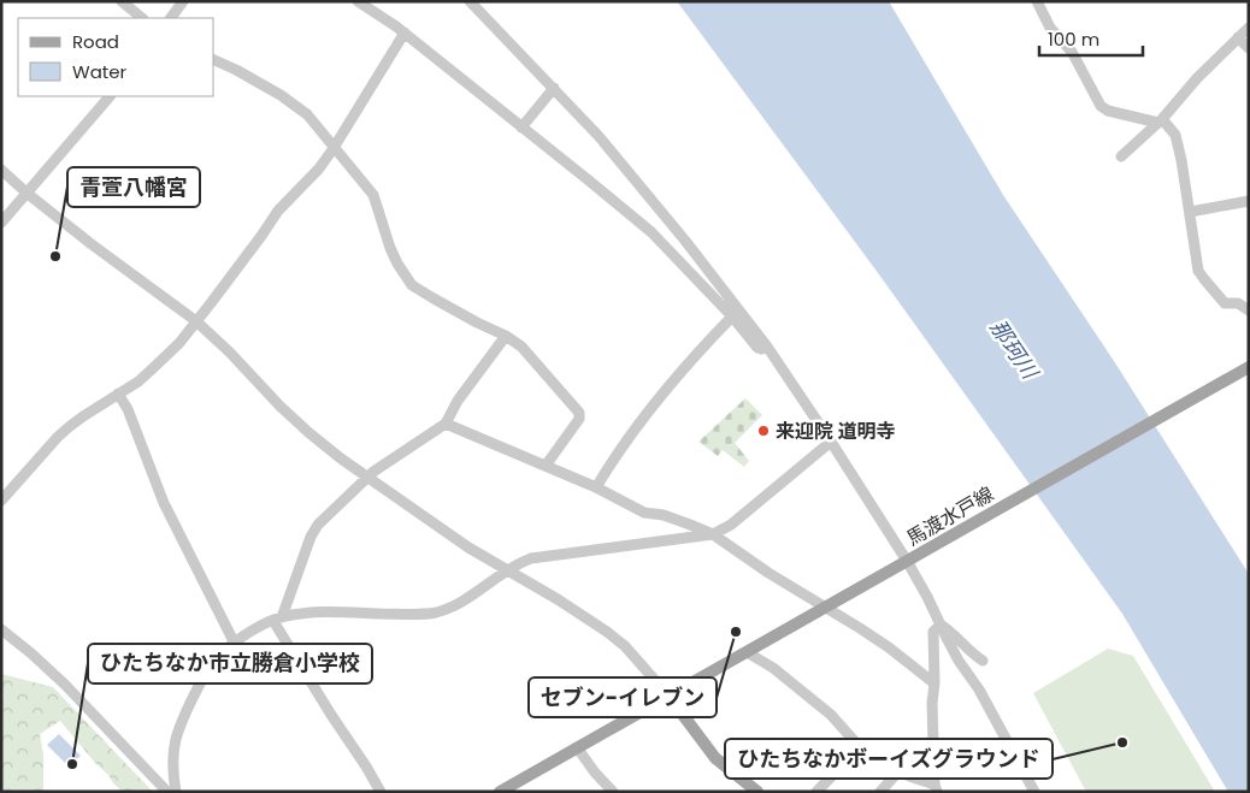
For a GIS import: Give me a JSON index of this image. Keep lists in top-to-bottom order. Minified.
{"streets":{"main road":["馬渡水戸線"]},"water":["那珂川"],"places":["青萱八幡宮","来迎院 道明寺","セブン-イレブン","ひたちなかボーイズグラウンド","ひたちなか市立勝倉小学校"],"legend":["Road","Water"],"scale_bar":"100 m"}
